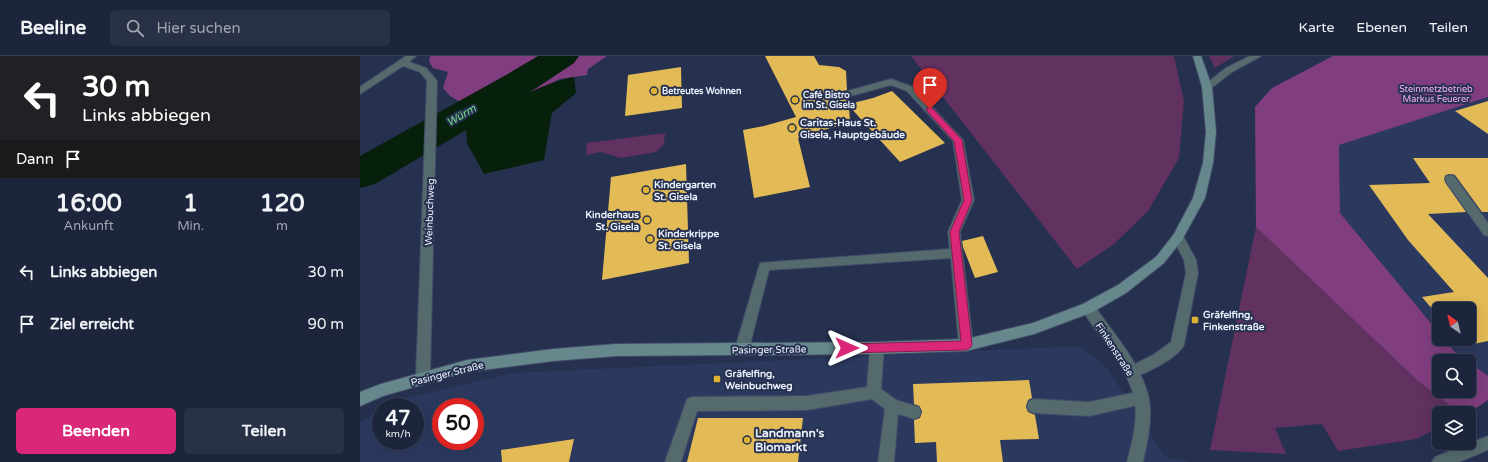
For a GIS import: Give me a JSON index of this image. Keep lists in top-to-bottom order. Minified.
{"streets":{"main road":["Pasinger Straße"],"street":["Weinbuchweg","Finkenstraße"]},"crossings":[["Weinbuchweg","Pasinger Straße"],["Pasinger Straße","Finkenstraße"]],"water":["Würm"],"parks":["Steinmetzbetrieb Markus Feuerer"],"places":{"other":["Betreutes Wohnen","Café Bistro im St. Gisela","Caritas-Haus St. Gisela, Hauptgebäude","Kindergarten St. Gisela","Kinderhaus St. Gisela","Kinderkrippe St. Gisela","Landmann's Biomarkt"],"transit":["Gräfelfing, Finkenstraße","Gräfelfing, Weinbuchweg"]},"north":"top left","page":{"header":"Beeline","search":"Hier suchen","nav":["Karte","Ebenen","Teilen"],"turn":["30 m","Links abbiegen"],"then":"Dann","eta":["16:00","Ankunft","1","Min.","120","m"],"list":[{"name":"Links abbiegen","value":"30 m"},{"name":"Ziel erreicht","value":"90 m"}],"speed":"47 km/h","limit":"50","buttons":["Beenden","Teilen"]}}
